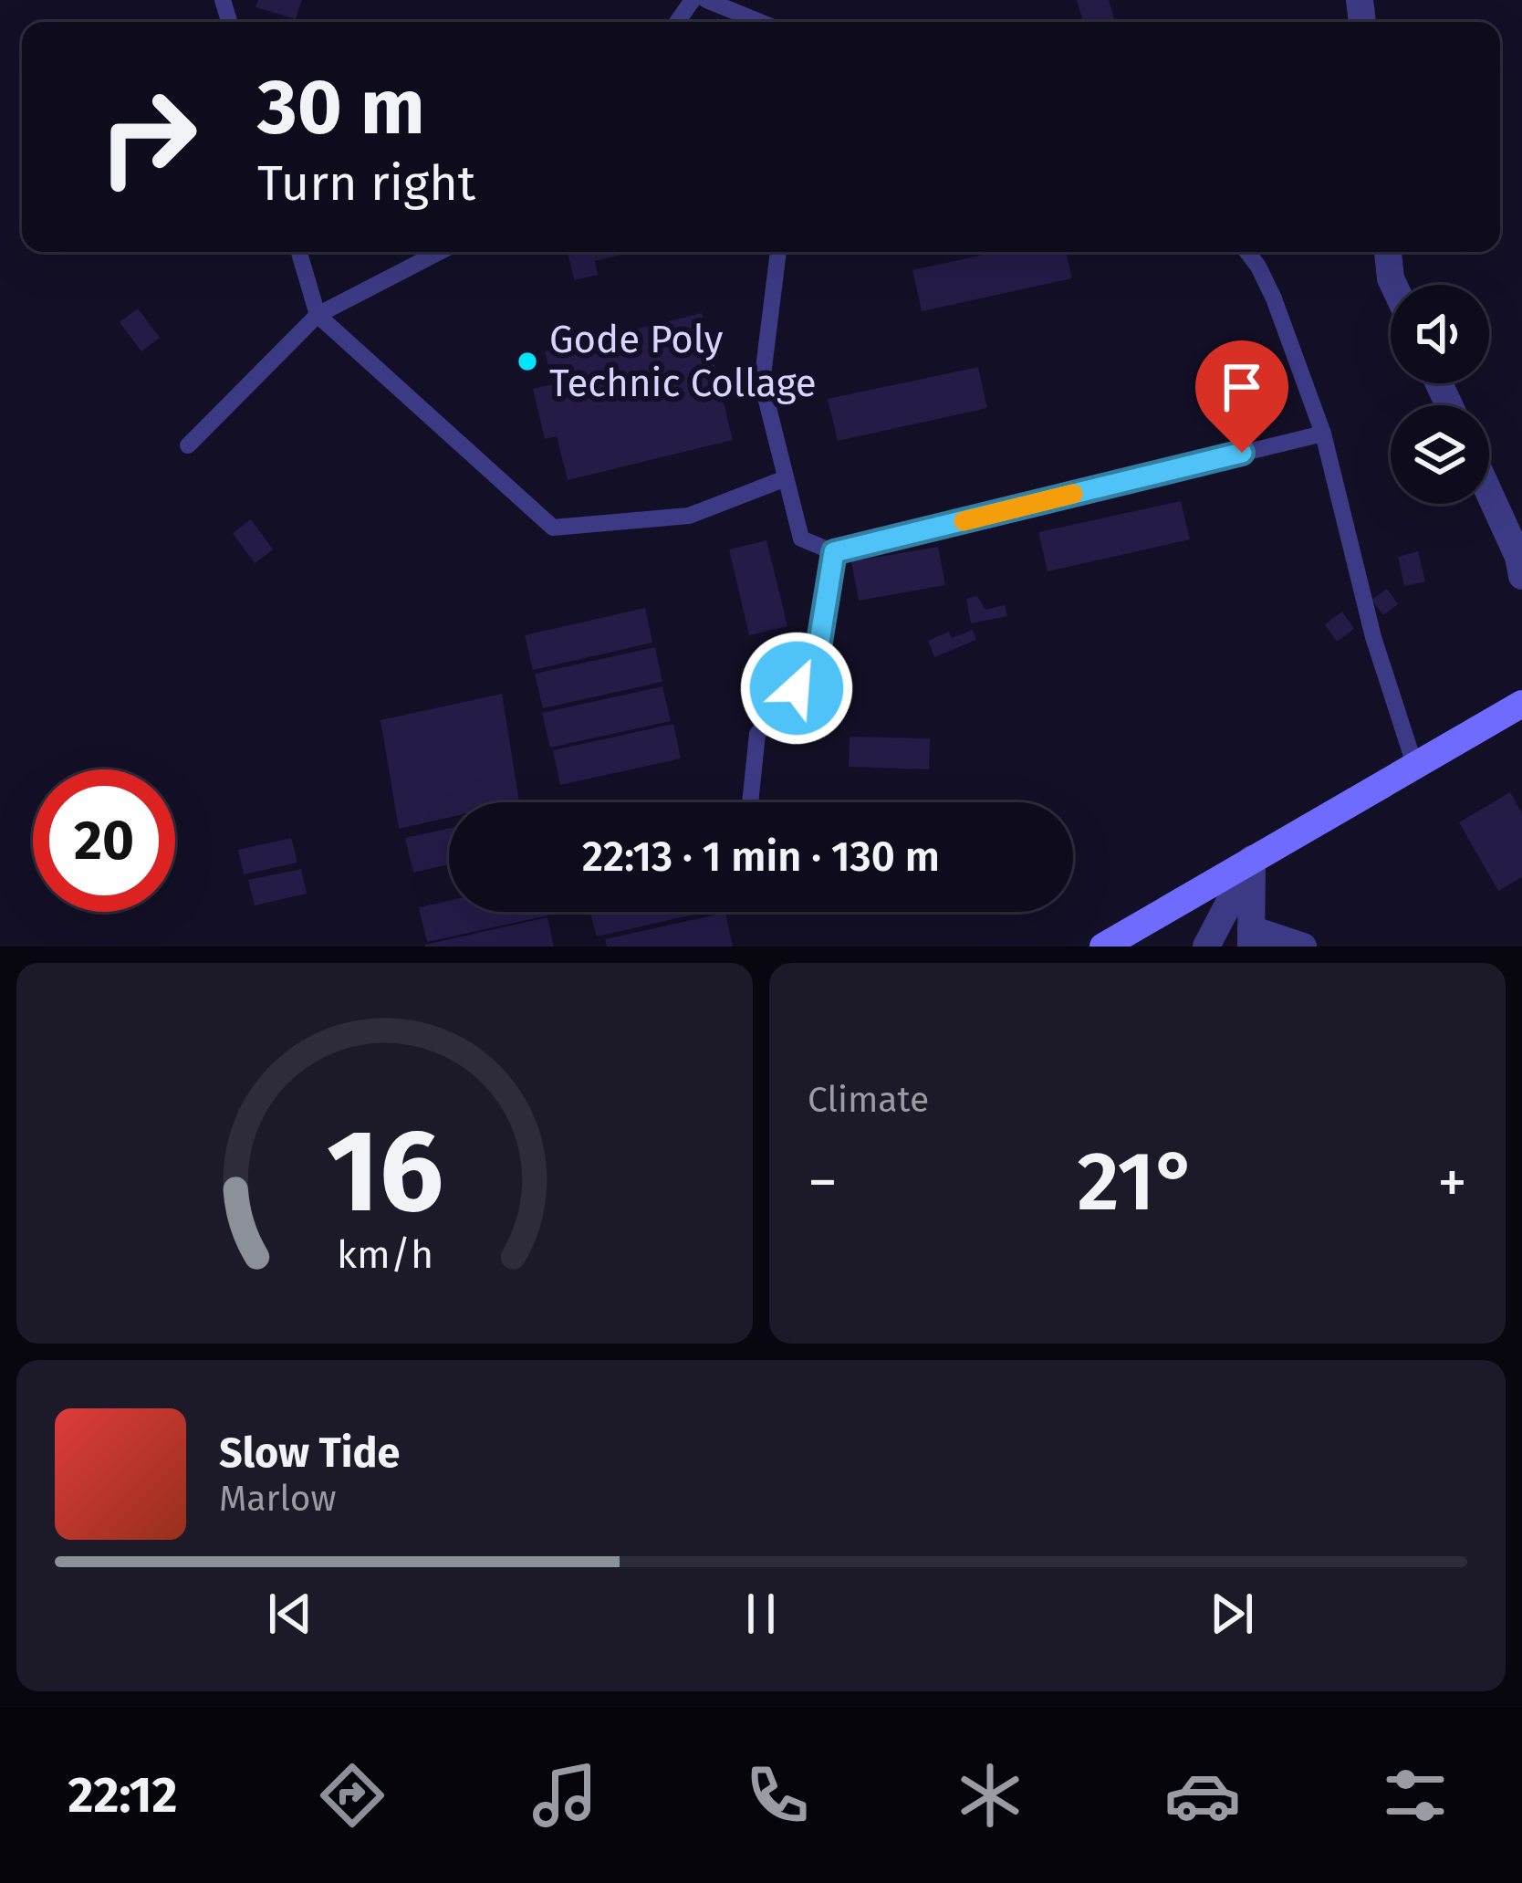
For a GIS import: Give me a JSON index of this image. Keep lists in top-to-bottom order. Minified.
{"places":["Gode Poly Technic Collage"],"page":{"turn":["30 m","Turn right"],"limit":"20","trip":"22:13 · 1 min · 130 m","tile":"Climate","heat":["−","21°","+"],"song":["Slow Tide","Marlow"],"tabs":"22:12","gauge":["16","km/h"]}}
